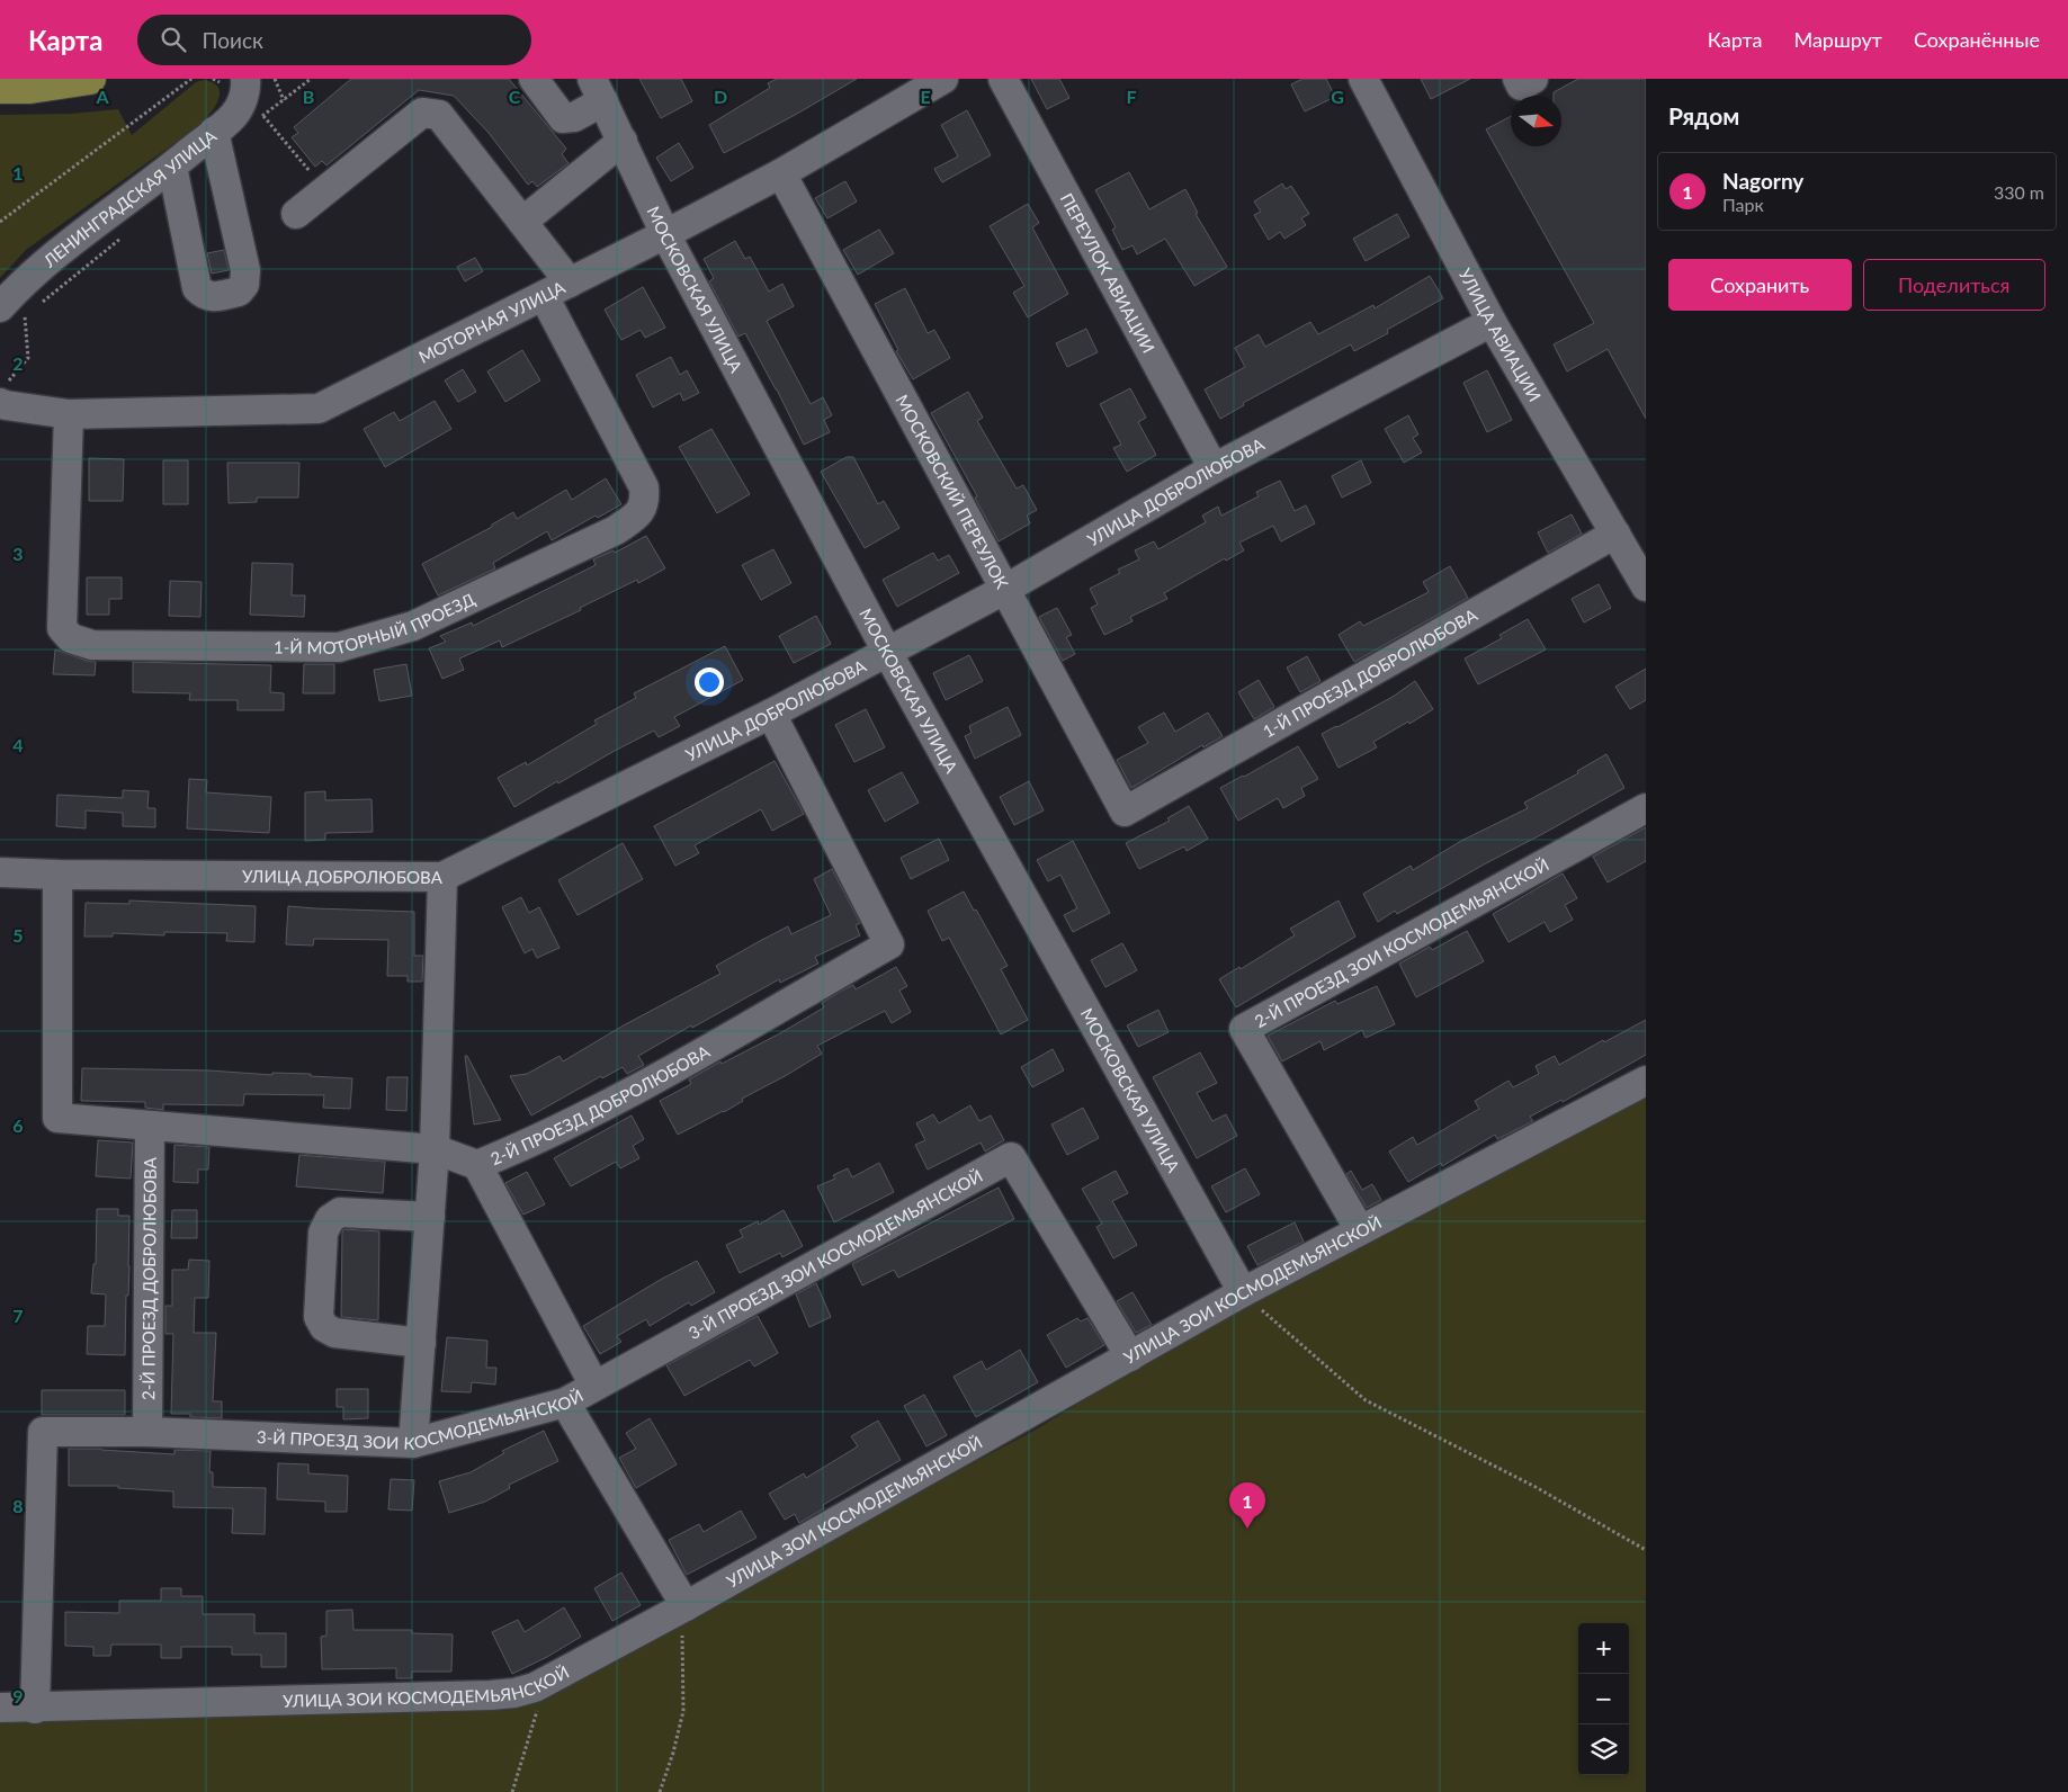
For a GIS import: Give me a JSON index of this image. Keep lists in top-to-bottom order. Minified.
{"streets":{"street":["ЛЕНИНГРАДСКАЯ УЛИЦА","ПЕРЕУЛОК АВИАЦИИ","МОСКОВСКАЯ УЛИЦА","МОТОРНАЯ УЛИЦА","УЛИЦА АВИАЦИИ","УЛИЦА ДОБРОЛЮБОВА","МОСКОВСКИЙ ПЕРЕУЛОК","1-Й МОТОРНЫЙ ПРОЕЗД","1-Й ПРОЕЗД ДОБРОЛЮБОВА","2-Й ПРОЕЗД ЗОИ КОСМОДЕМЬЯНСКОЙ","2-Й ПРОЕЗД ДОБРОЛЮБОВА","3-Й ПРОЕЗД ЗОИ КОСМОДЕМЬЯНСКОЙ","УЛИЦА ЗОИ КОСМОДЕМЬЯНСКОЙ"]},"crossings":[["ПЕРЕУЛОК АВИАЦИИ","УЛИЦА ДОБРОЛЮБОВА"],["МОСКОВСКАЯ УЛИЦА","МОТОРНАЯ УЛИЦА"],["МОСКОВСКАЯ УЛИЦА","УЛИЦА ДОБРОЛЮБОВА"],["МОСКОВСКАЯ УЛИЦА","УЛИЦА ЗОИ КОСМОДЕМЬЯНСКОЙ"],["МОТОРНАЯ УЛИЦА","МОСКОВСКИЙ ПЕРЕУЛОК"],["МОТОРНАЯ УЛИЦА","1-Й МОТОРНЫЙ ПРОЕЗД"],["УЛИЦА АВИАЦИИ","УЛИЦА ДОБРОЛЮБОВА"],["УЛИЦА АВИАЦИИ","1-Й ПРОЕЗД ДОБРОЛЮБОВА"],["УЛИЦА ДОБРОЛЮБОВА","МОСКОВСКИЙ ПЕРЕУЛОК"],["УЛИЦА ДОБРОЛЮБОВА","2-Й ПРОЕЗД ДОБРОЛЮБОВА"],["МОСКОВСКИЙ ПЕРЕУЛОК","1-Й ПРОЕЗД ДОБРОЛЮБОВА"],["2-Й ПРОЕЗД ЗОИ КОСМОДЕМЬЯНСКОЙ","УЛИЦА ЗОИ КОСМОДЕМЬЯНСКОЙ"],["2-Й ПРОЕЗД ДОБРОЛЮБОВА","3-Й ПРОЕЗД ЗОИ КОСМОДЕМЬЯНСКОЙ"],["3-Й ПРОЕЗД ЗОИ КОСМОДЕМЬЯНСКОЙ","УЛИЦА ЗОИ КОСМОДЕМЬЯНСКОЙ"]],"north":"right","page":{"header":"Карта","search":"Поиск","nav":["Карта","Маршрут","Сохранённые"],"heading":"Рядом","list":[{"mark":"1","name":"Nagorny","note":"Парк","value":"330 m"}],"buttons":["Сохранить","Поделиться"],"pins":"1","map_buttons":["+","−"]},"grid":{"columns":["A","B","C","D","E","F","G"],"rows":["1","2","3","4","5","6","7","8","9"]}}
